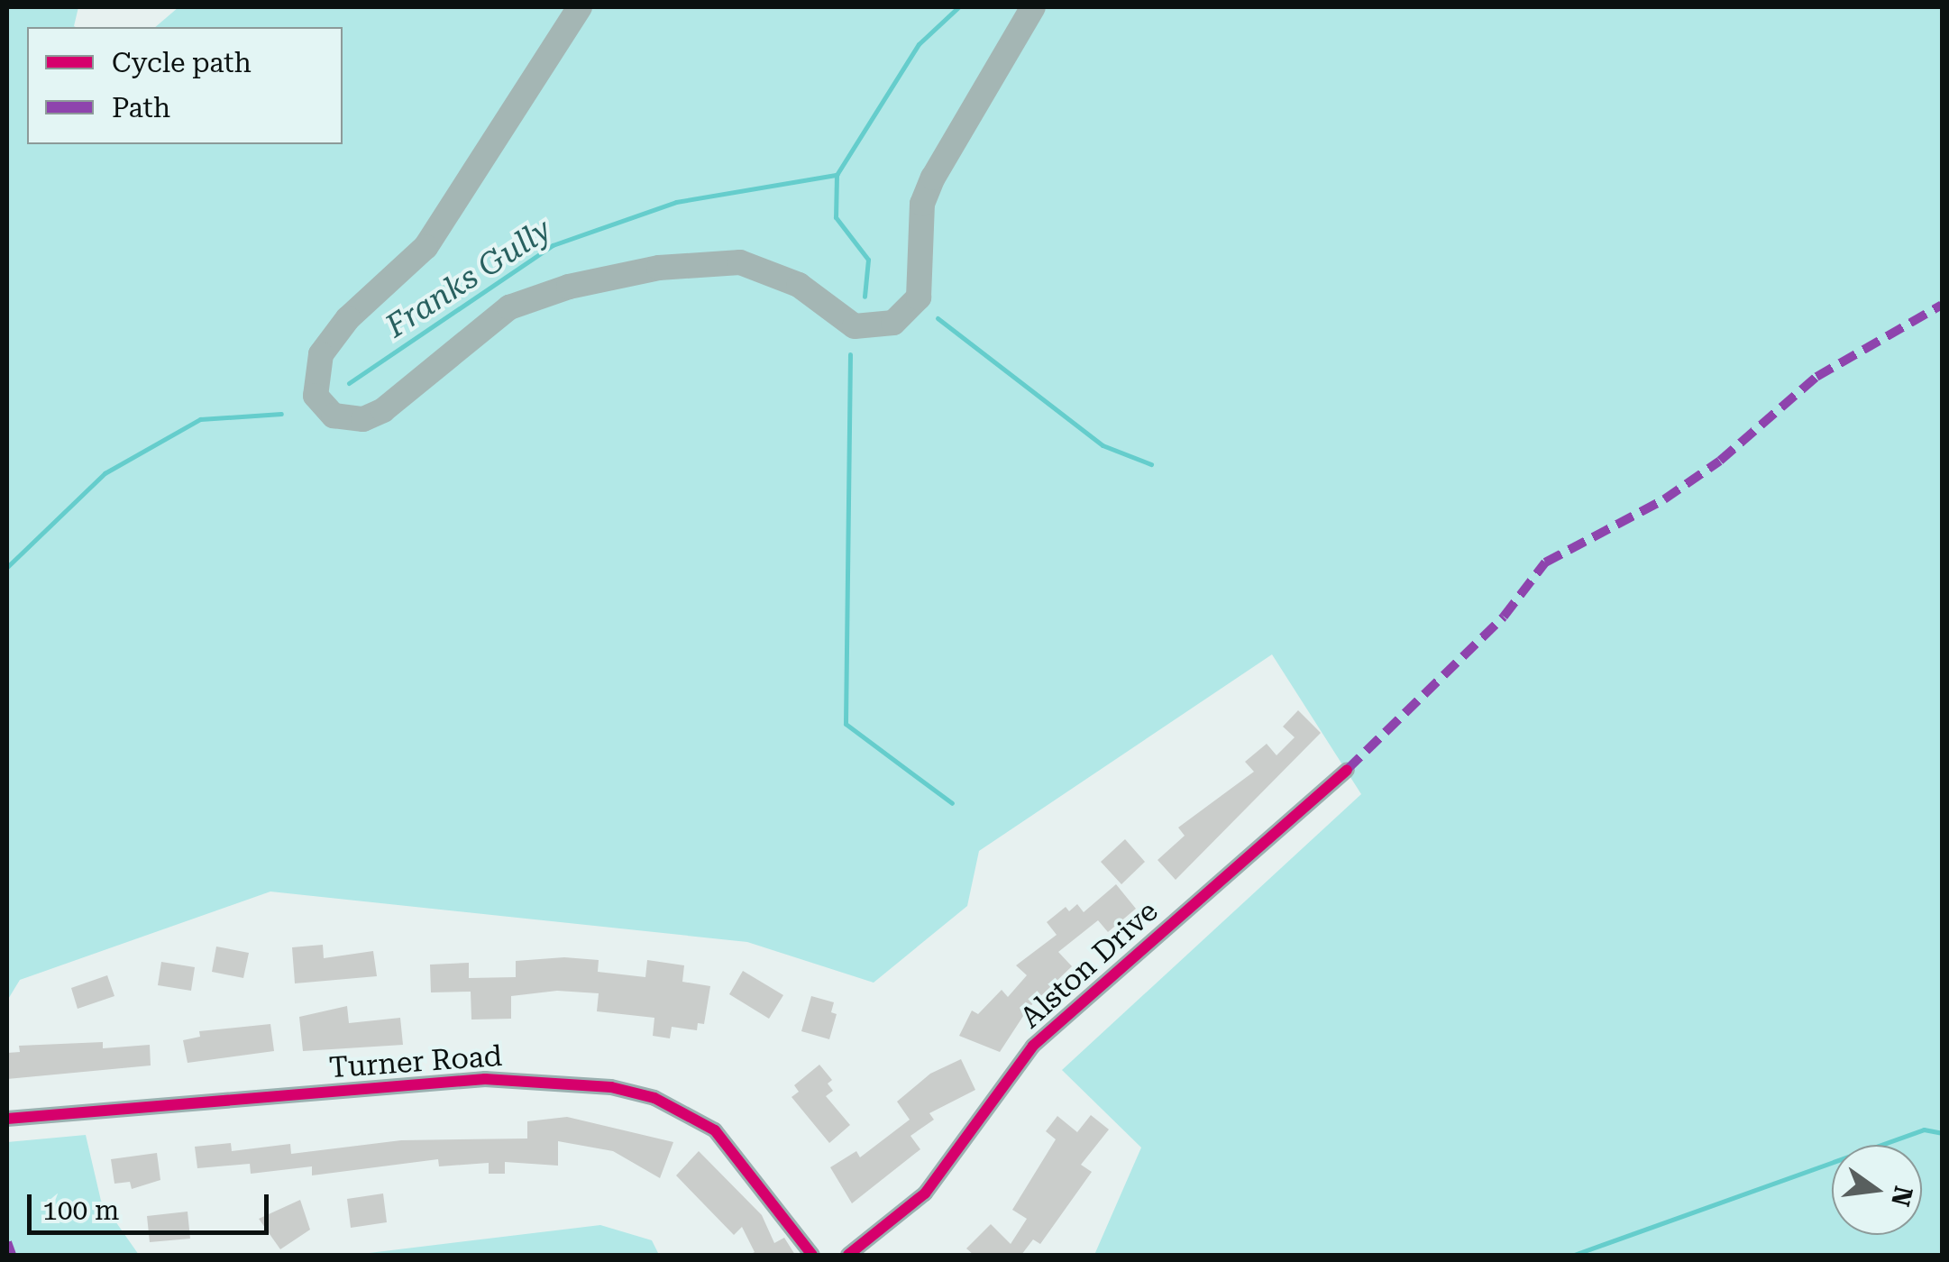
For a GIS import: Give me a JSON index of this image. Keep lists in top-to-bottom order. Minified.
{"streets":{"street":["Alston Drive","Turner Road"]},"water":["Franks Gully"],"legend":["Cycle path","Path"],"scale_bar":"100 m","north":"right"}
